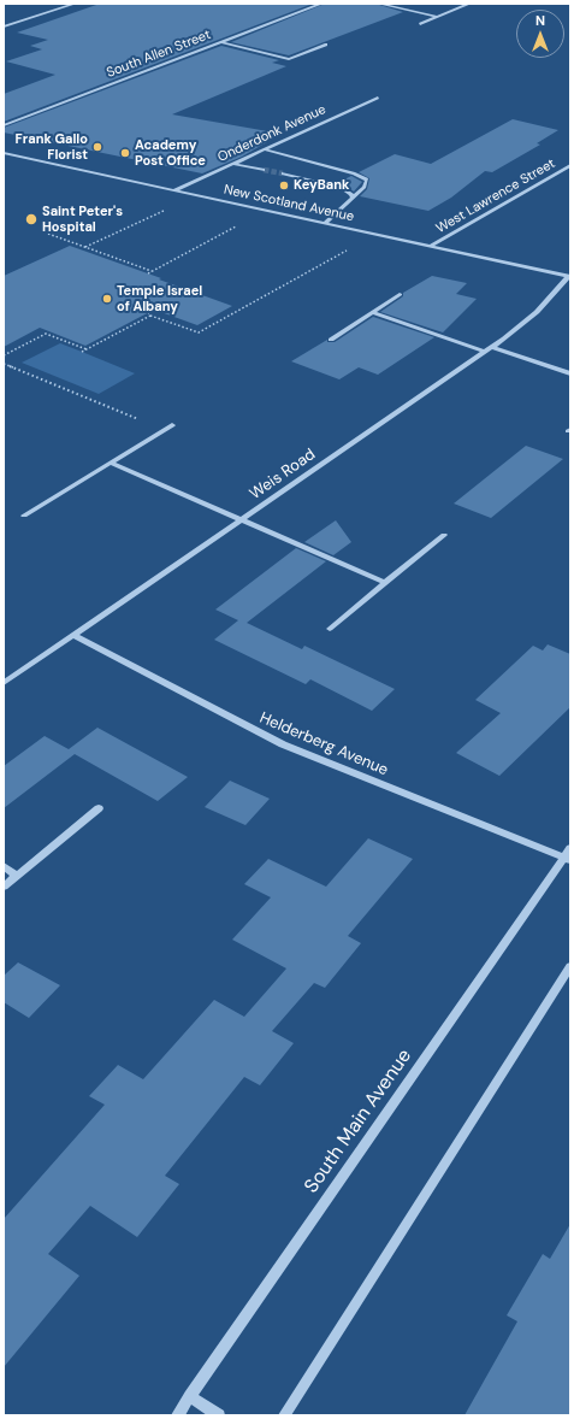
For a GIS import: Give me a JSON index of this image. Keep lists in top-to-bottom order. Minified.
{"streets":{"street":["South Allen Street","Onderdonk Avenue","West Lawrence Street","New Scotland Avenue","Weis Road","Helderberg Avenue","South Main Avenue"]},"crossings":[["Onderdonk Avenue","New Scotland Avenue"],["West Lawrence Street","New Scotland Avenue"],["New Scotland Avenue","Weis Road"],["Weis Road","Helderberg Avenue"],["Helderberg Avenue","South Main Avenue"]],"places":["Frank Gallo Florist","Academy Post Office","KeyBank","Saint Peter's Hospital","Temple Israel of Albany"],"north":"top"}
